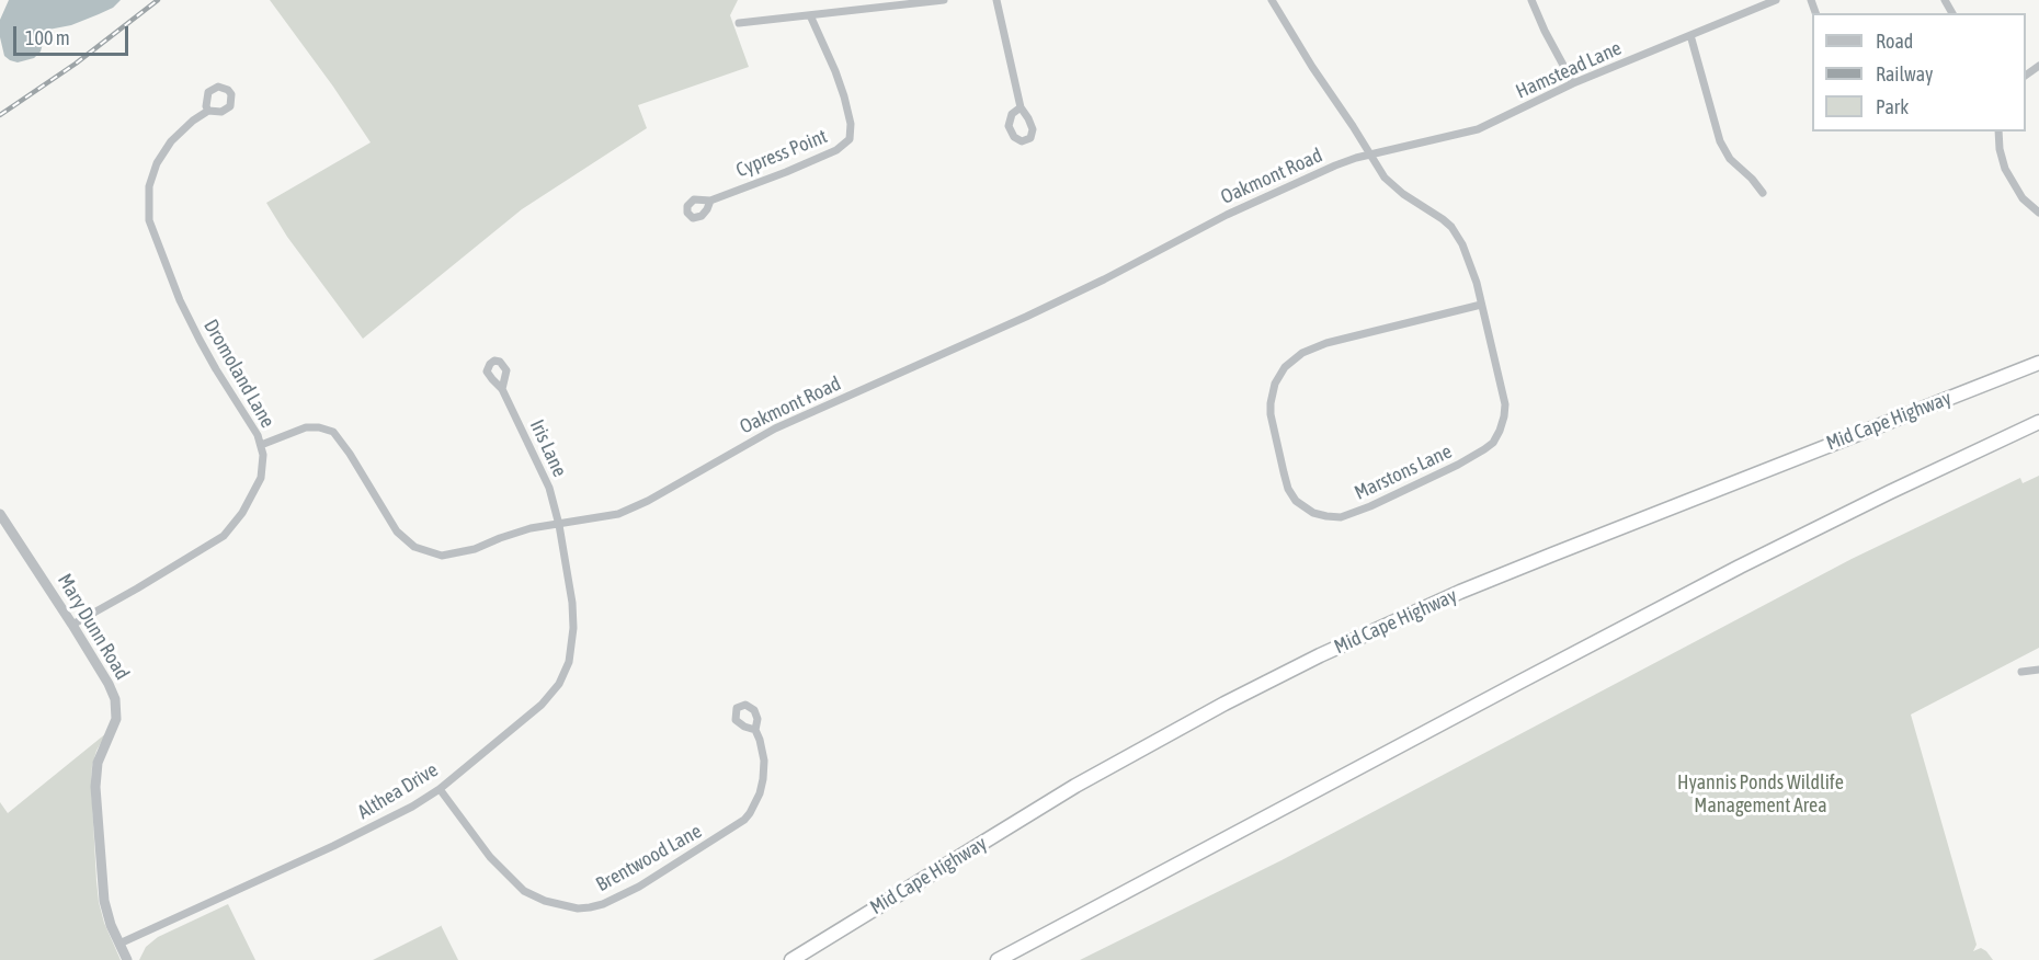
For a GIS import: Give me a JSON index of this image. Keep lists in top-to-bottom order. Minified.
{"streets":{"highway":["Mid Cape Highway"],"street":["Hamstead Lane","Cypress Point","Oakmont Road","Dromoland Lane","Iris Lane","Marstons Lane","Mary Dunn Road","Althea Drive","Brentwood Lane"]},"crossings":[["Hamstead Lane","Oakmont Road"],["Hamstead Lane","Marstons Lane"],["Oakmont Road","Dromoland Lane"],["Oakmont Road","Iris Lane"],["Oakmont Road","Marstons Lane"],["Oakmont Road","Althea Drive"],["Dromoland Lane","Mary Dunn Road"],["Iris Lane","Althea Drive"],["Mary Dunn Road","Althea Drive"],["Althea Drive","Brentwood Lane"]],"parks":["Hyannis Ponds Wildlife Management Area"],"legend":["Road","Railway","Park"],"scale_bar":"100 m"}
